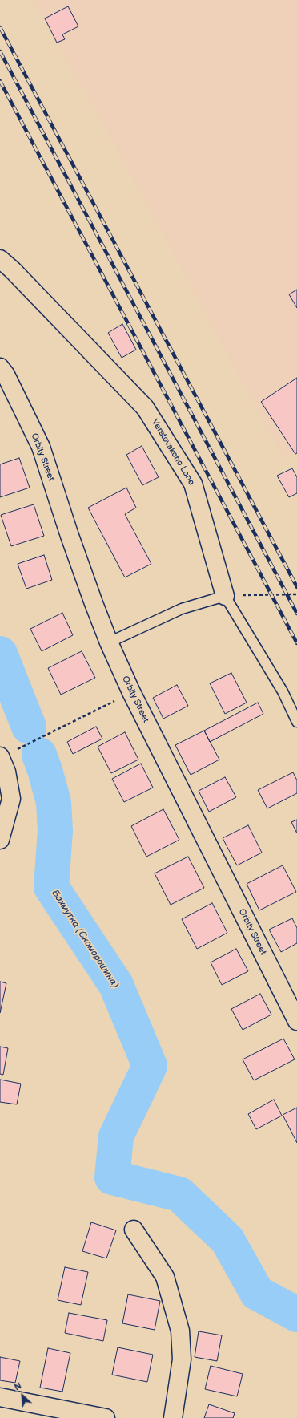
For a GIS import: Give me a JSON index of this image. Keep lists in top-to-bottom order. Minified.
{"streets":{"street":["Verstovskoho Lane","Orbity Street"]},"water":["Бахмутка (Скоморошина)"],"north":"top left"}
